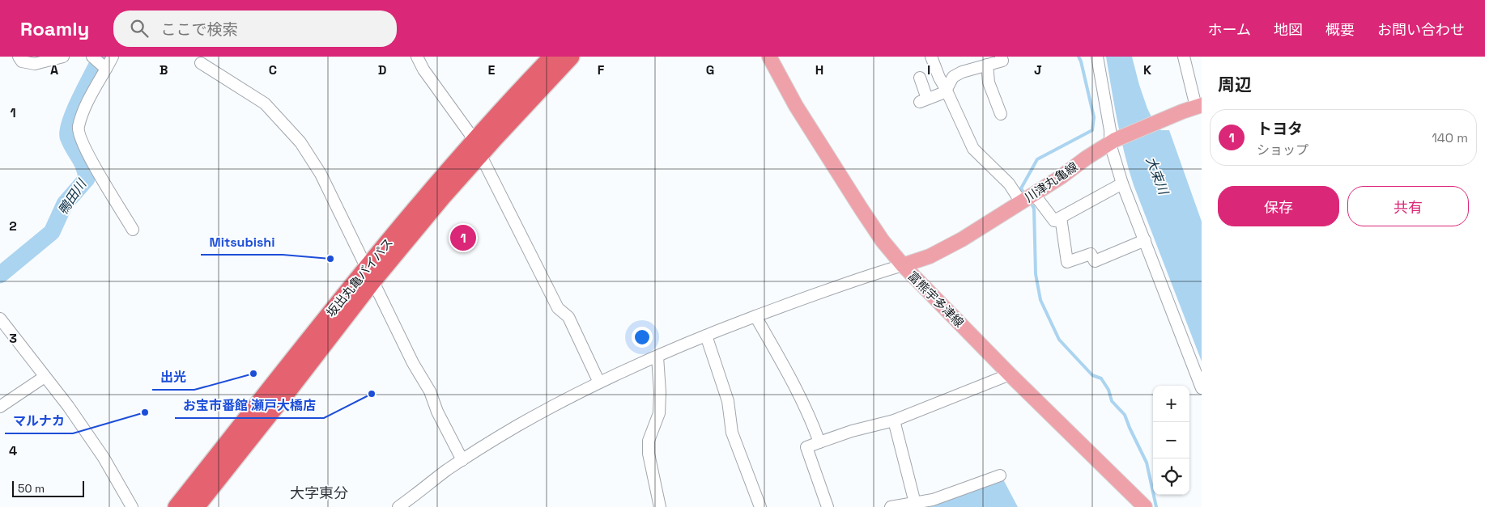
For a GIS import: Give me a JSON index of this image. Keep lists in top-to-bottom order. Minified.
{"streets":{"highway":["坂出丸亀バイパス"],"main road":["川津丸亀線","富熊宇多津線"]},"crossings":[["川津丸亀線","富熊宇多津線"]],"districts":["大字東分"],"water":["大束川","鴨田川"],"places":["Mitsubishi","出光","お宝市番館 瀬戸大橋店","マルナカ"],"scale_bar":"50 m","page":{"header":"Roamly","search":"ここで検索","nav":["ホーム","地図","概要","お問い合わせ"],"heading":"周辺","list":[{"mark":"1","name":"トヨタ","note":"ショップ","value":"140 m"}],"buttons":["保存","共有"],"pins":"1","map_buttons":["+","−"],"scale":"50 m"},"grid":{"columns":["A","B","C","D","E","F","G","H","I","J","K"],"rows":["1","2","3","4"]}}
